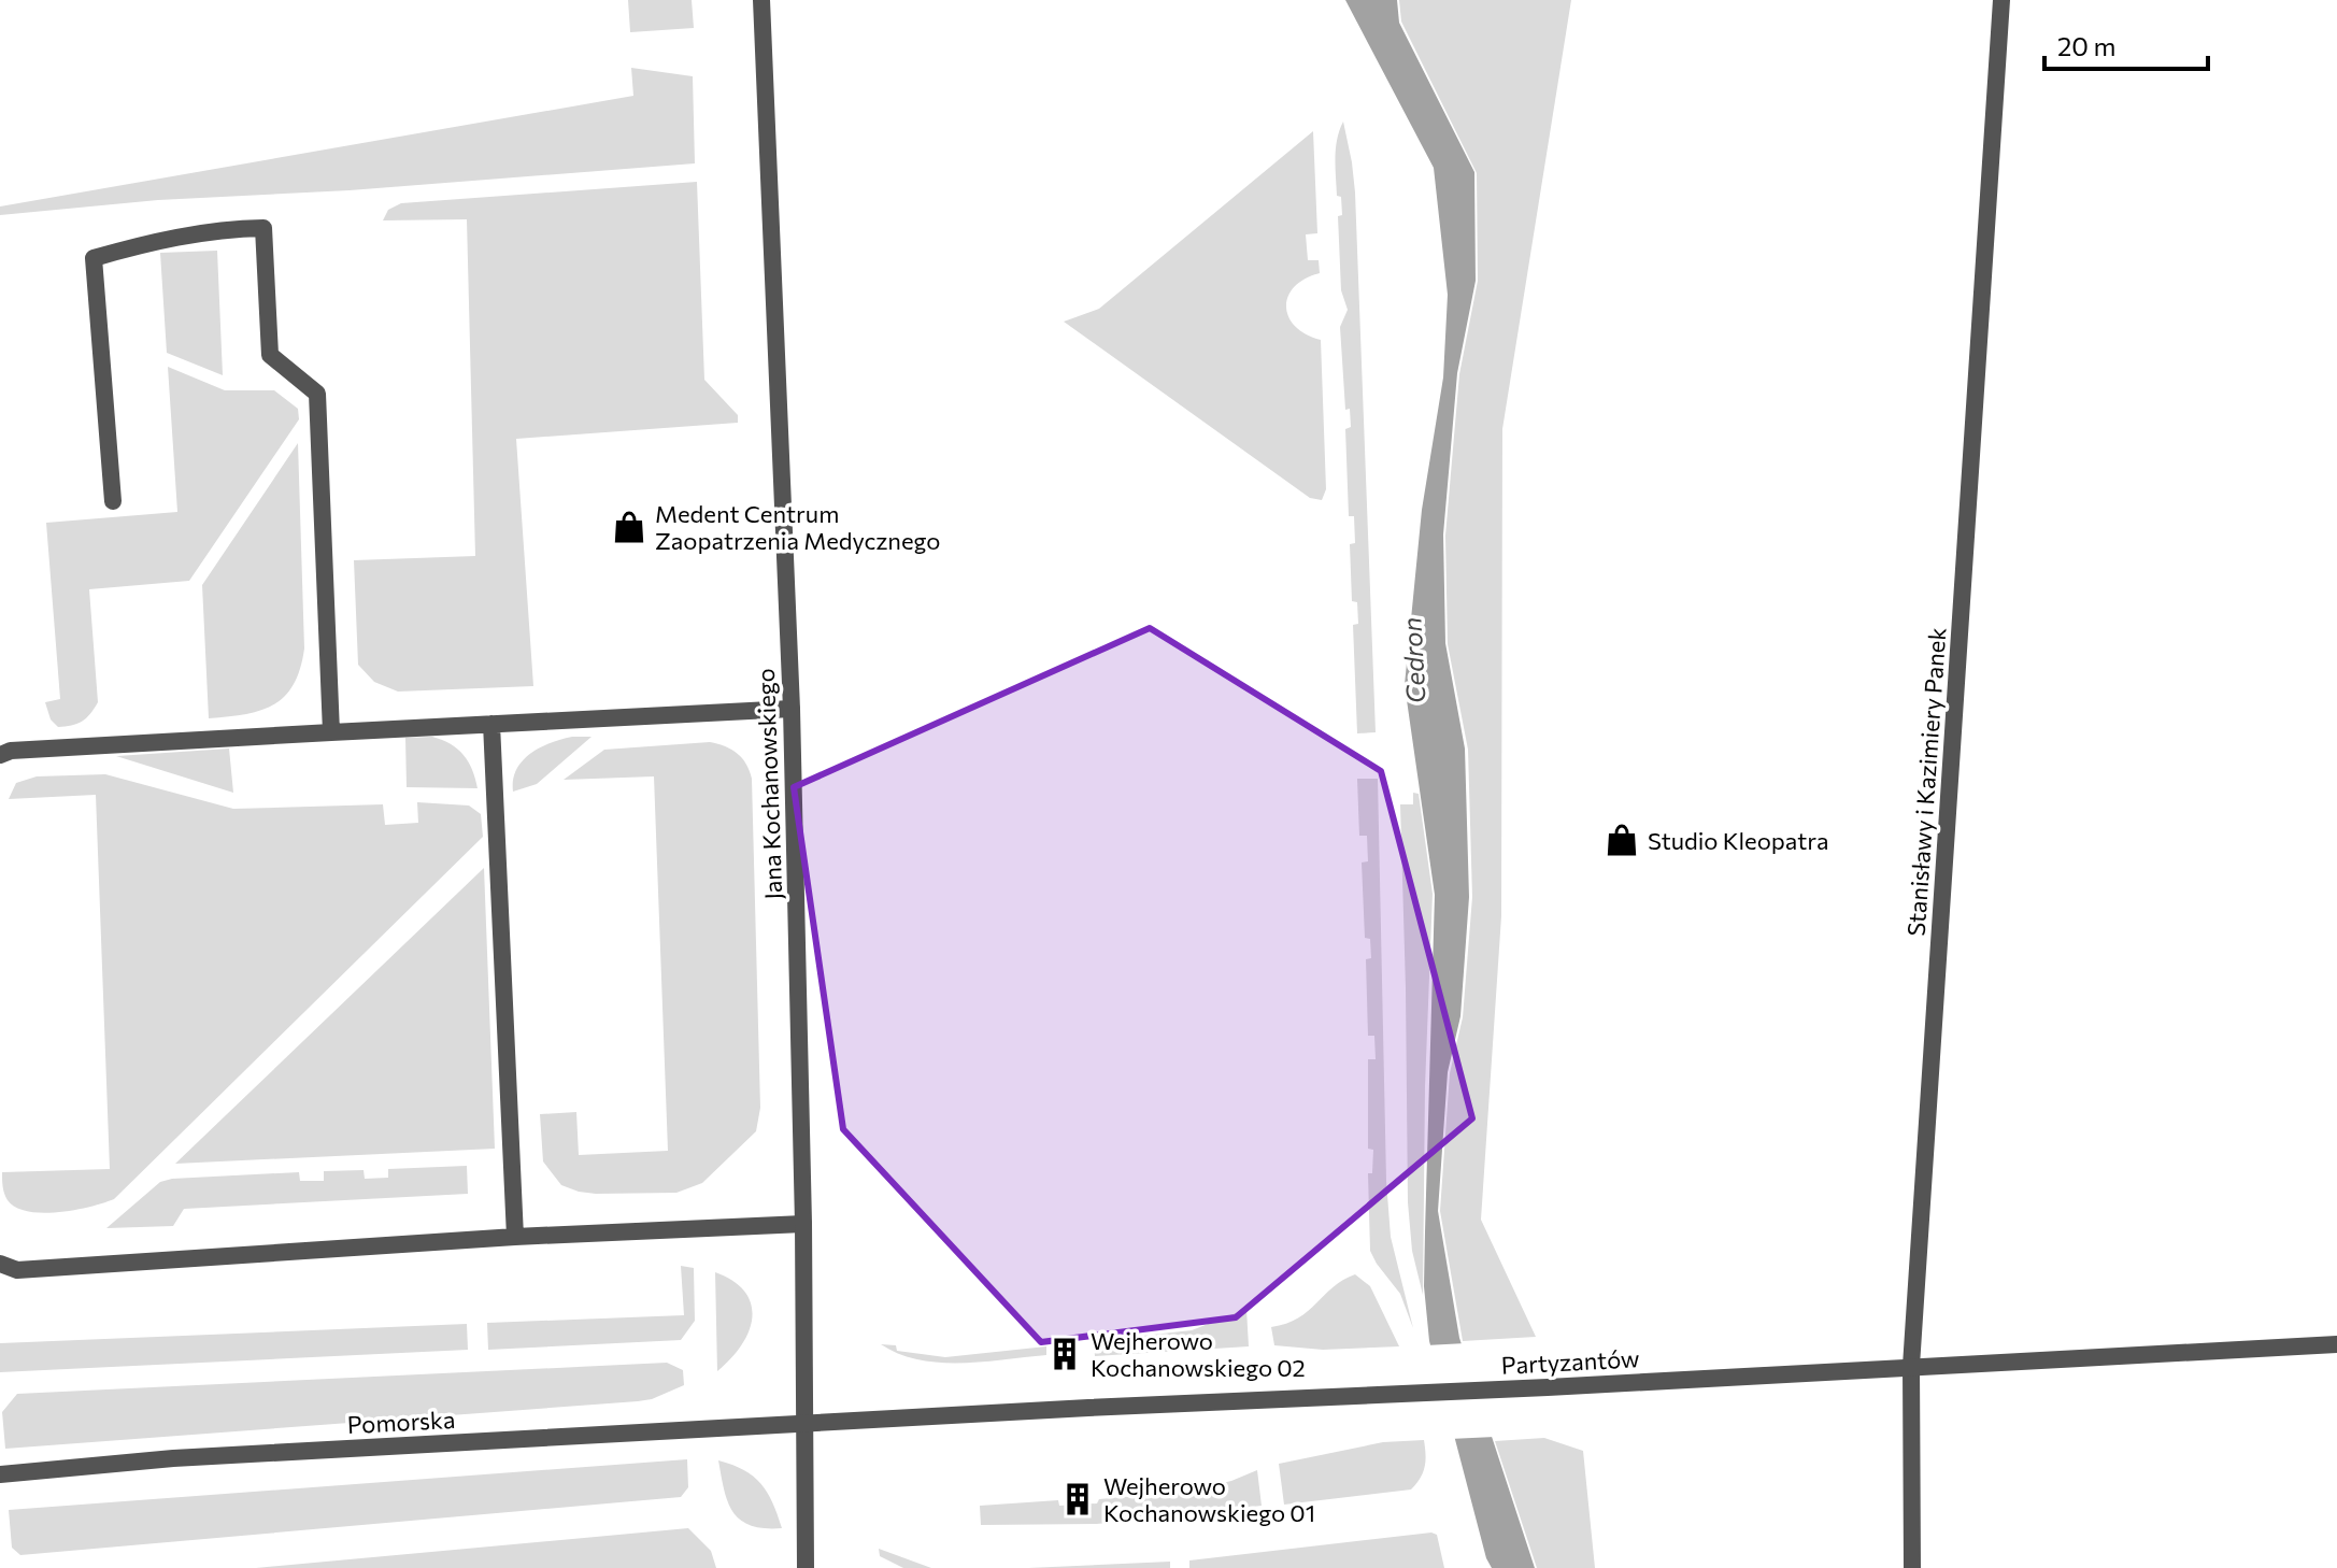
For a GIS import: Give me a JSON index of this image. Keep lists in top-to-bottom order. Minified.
{"streets":{"street":["Stanisławy i Kazimiery Panek","Jana Kochanowskiego","Partyzantów","Pomorska"]},"crossings":[["Stanisławy i Kazimiery Panek","Partyzantów"],["Jana Kochanowskiego","Partyzantów"],["Jana Kochanowskiego","Pomorska"],["Partyzantów","Pomorska"]],"water":["Cedron"],"places":{"shop":["Medent Centrum Zaopatrzenia Medycznego","Studio Kleopatra"],"building":["Wejherowo Kochanowskiego 02","Wejherowo Kochanowskiego 01"]},"scale_bar":"20 m"}
